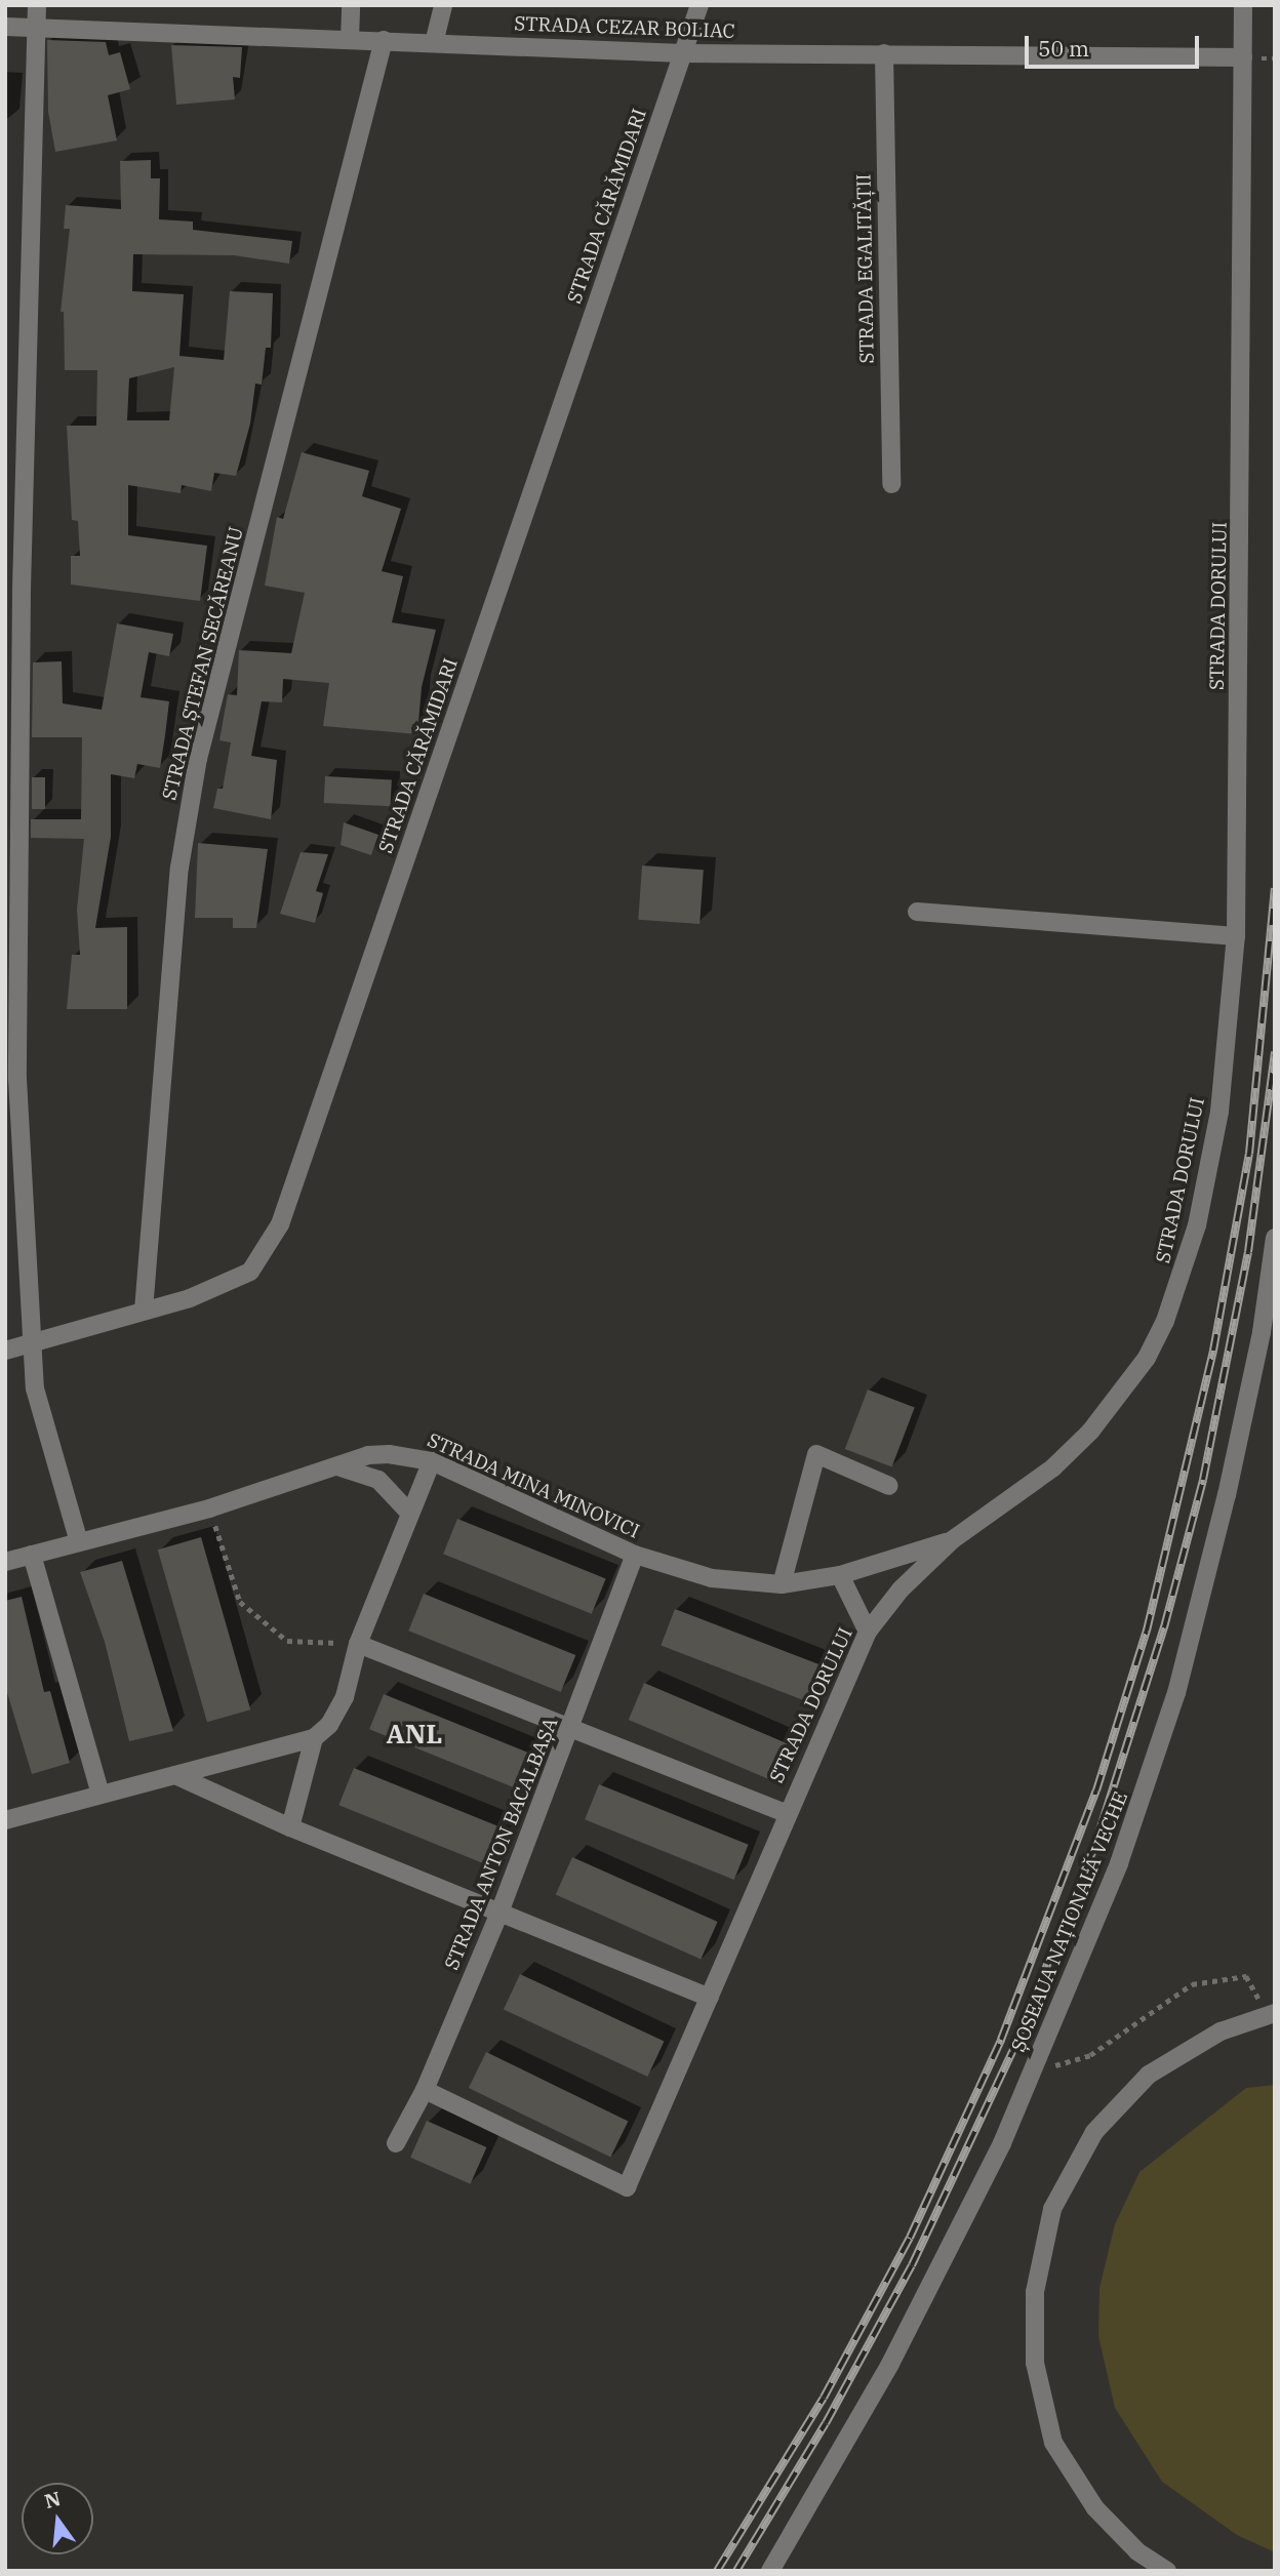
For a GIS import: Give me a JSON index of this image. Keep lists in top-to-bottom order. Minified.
{"streets":{"street":["STRADA CEZAR BOLIAC","STRADA CĂRĂMIDARI","STRADA EGALITĂȚII","STRADA DORULUI","STRADA ȘTEFAN SECĂREANU","STRADA MINA MINOVICI","STRADA ANTON BACALBAȘA","ȘOSEAUA NAȚIONALĂ VECHE"]},"crossings":[["STRADA CEZAR BOLIAC","STRADA CĂRĂMIDARI"],["STRADA CEZAR BOLIAC","STRADA EGALITĂȚII"],["STRADA CEZAR BOLIAC","STRADA DORULUI"],["STRADA CEZAR BOLIAC","STRADA ȘTEFAN SECĂREANU"],["STRADA CĂRĂMIDARI","STRADA ȘTEFAN SECĂREANU"],["STRADA DORULUI","STRADA MINA MINOVICI"],["STRADA DORULUI","STRADA ANTON BACALBAȘA"],["STRADA MINA MINOVICI","STRADA ANTON BACALBAȘA"]],"districts":["ANL"],"scale_bar":"50 m","north":"top"}
